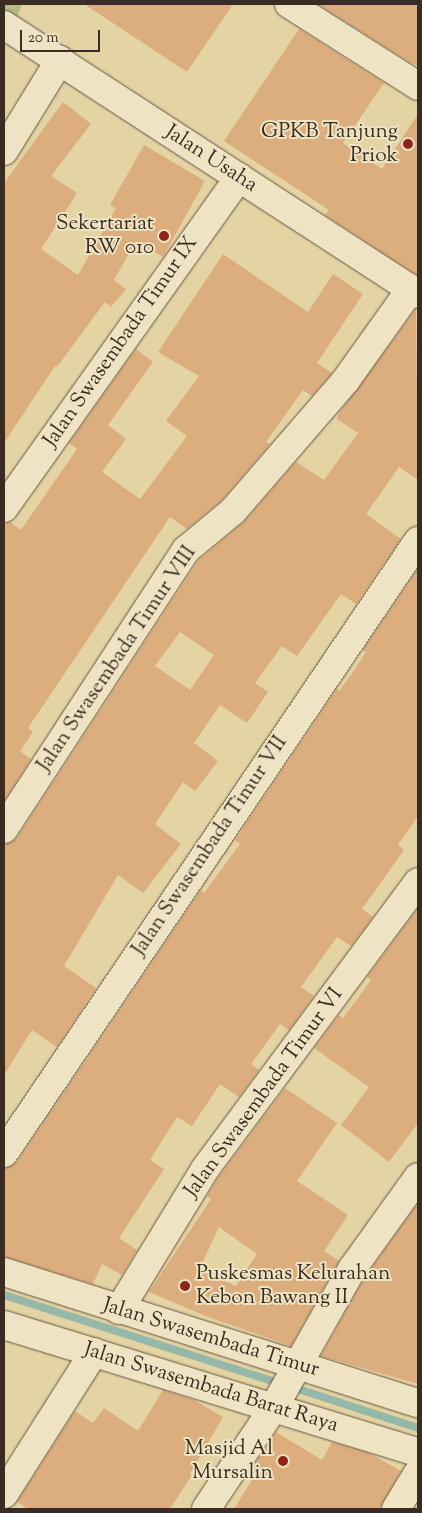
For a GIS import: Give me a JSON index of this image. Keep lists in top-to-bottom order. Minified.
{"streets":{"street":["Jalan Usaha","Jalan Swasembada Timur IX","Jalan Swasembada Timur VIII","Jalan Swasembada Timur VII","Jalan Swasembada Timur VI","Jalan Swasembada Timur","Jalan Swasembada Barat Raya"]},"crossings":[["Jalan Usaha","Jalan Swasembada Timur IX"],["Jalan Usaha","Jalan Swasembada Timur VIII"],["Jalan Swasembada Timur VI","Jalan Swasembada Timur"]],"places":["GPKB Tanjung Priok","Sekertariat RW 010","Puskesmas Kelurahan Kebon Bawang II","Masjid Al Mursalin"],"scale_bar":"20 m"}
